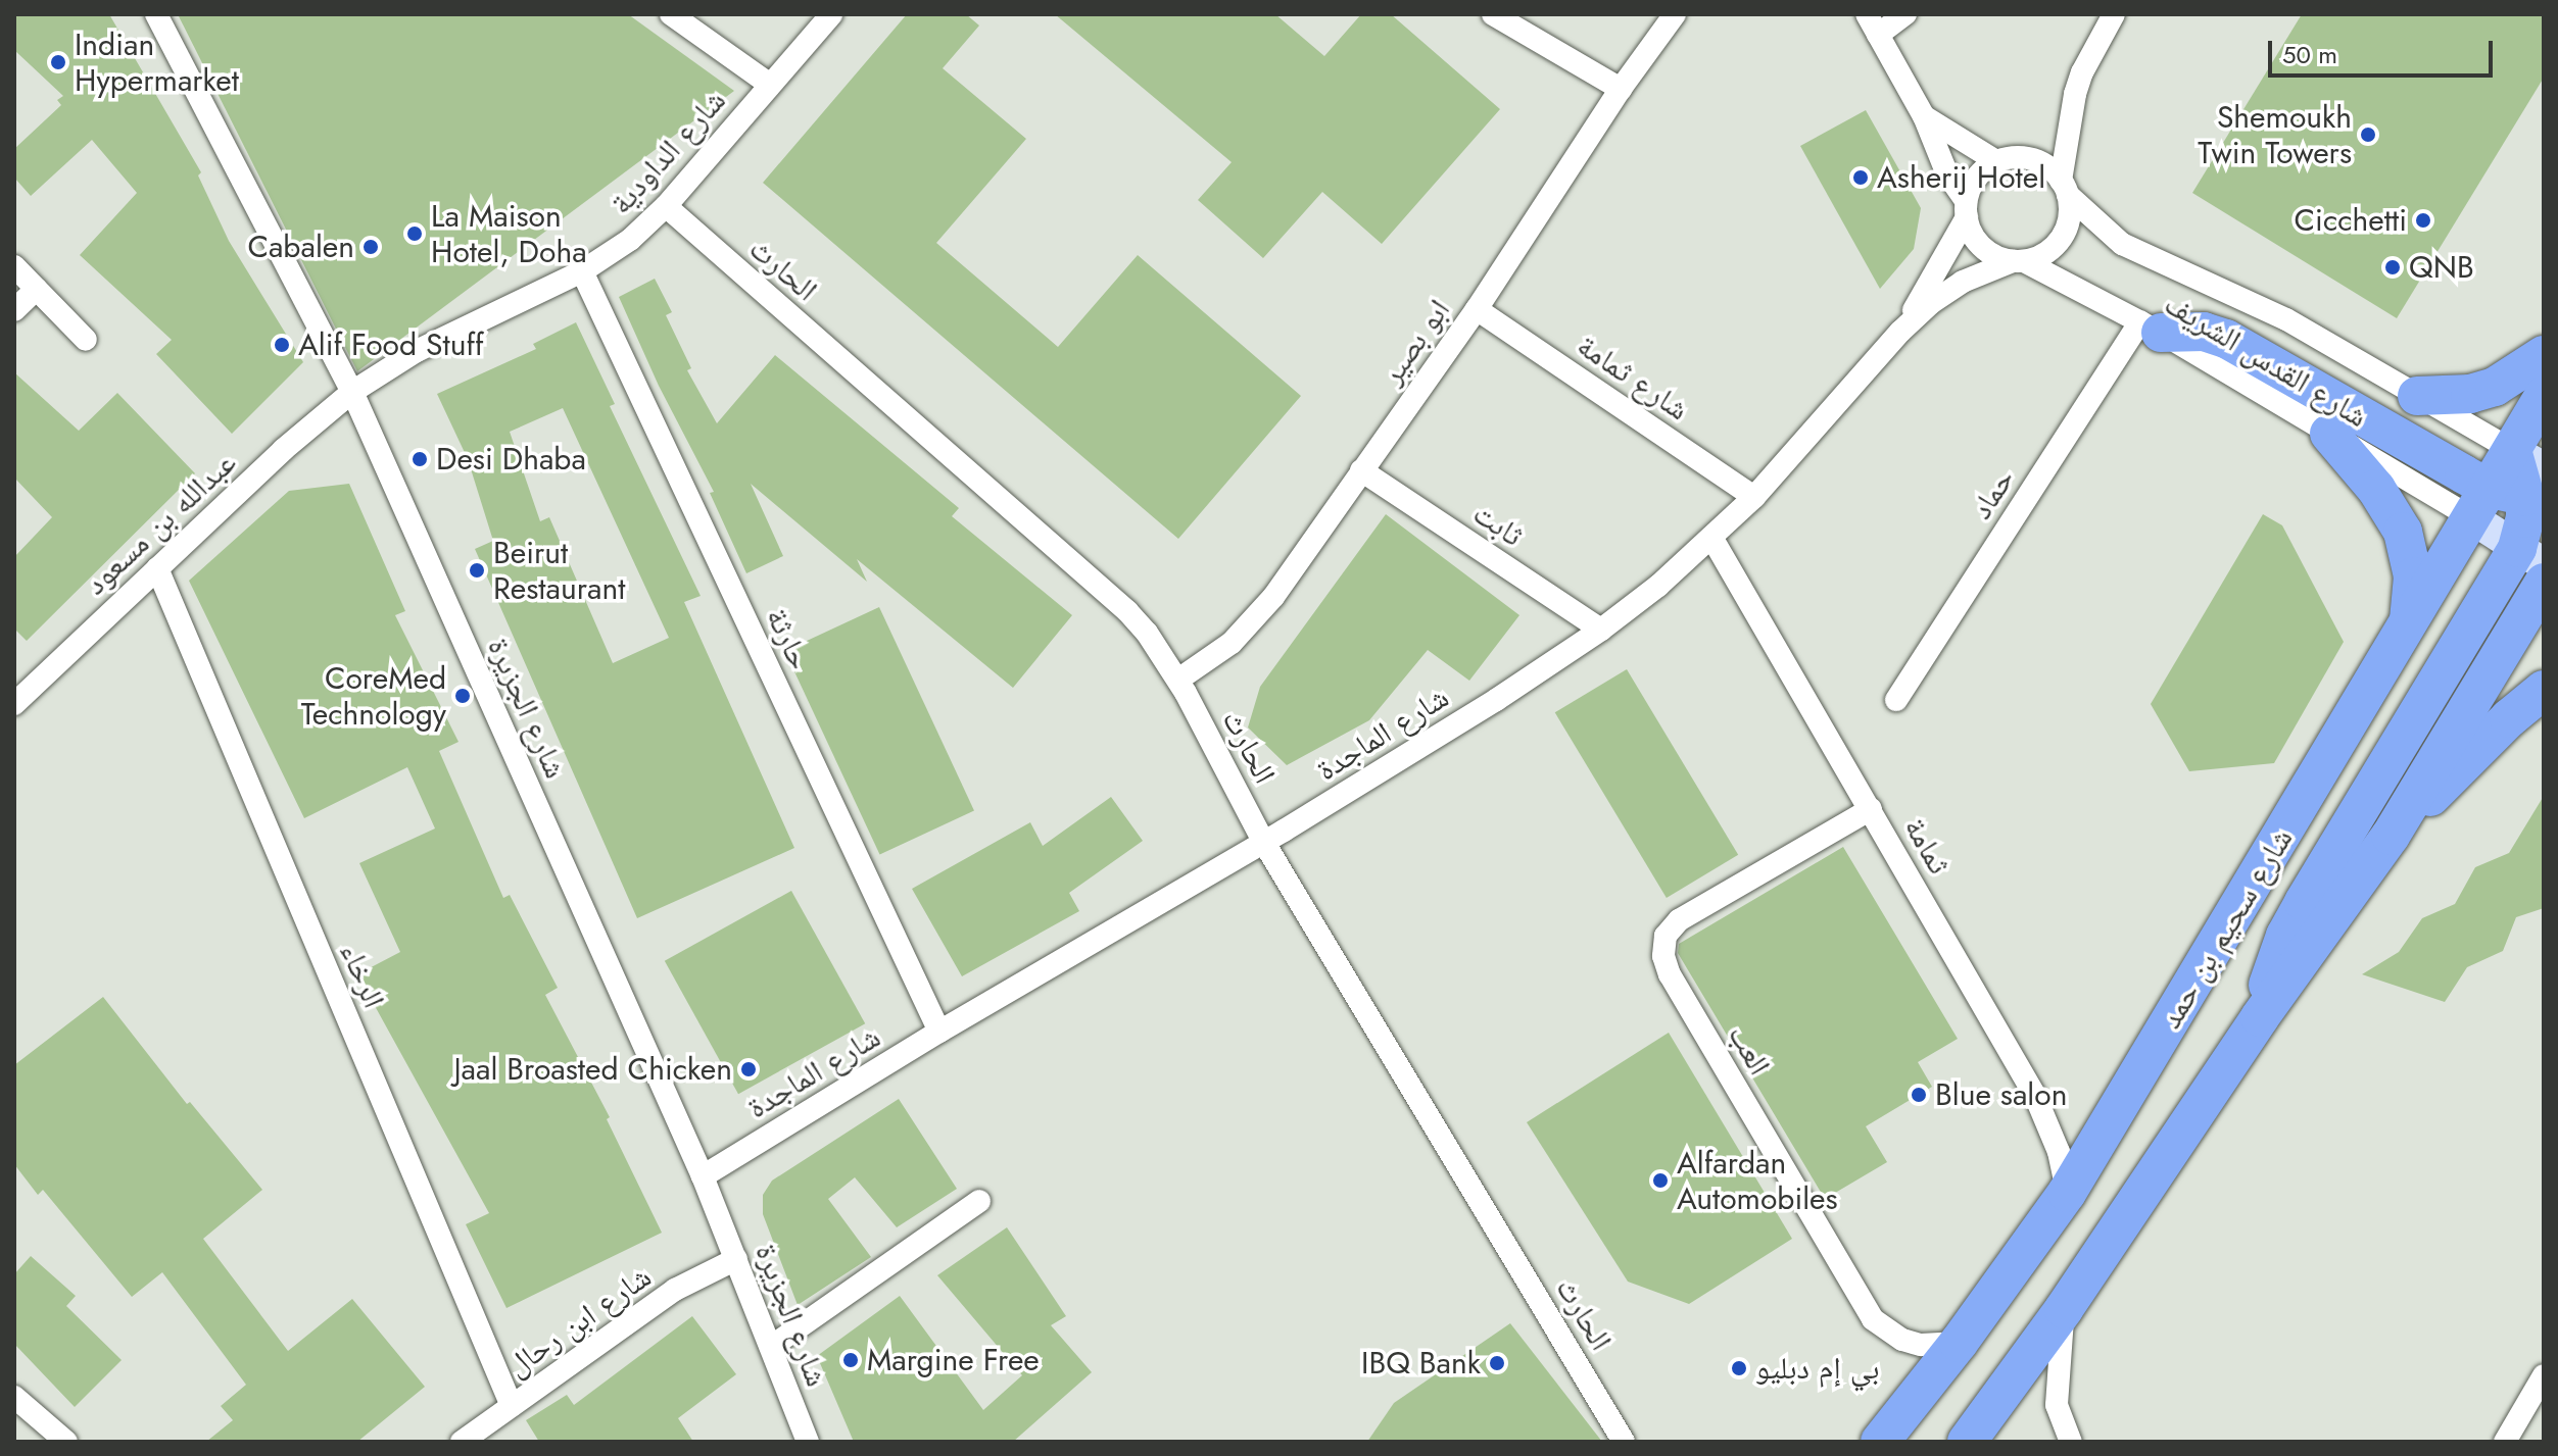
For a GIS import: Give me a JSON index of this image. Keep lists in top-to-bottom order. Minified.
{"streets":{"highway":["شارع سحيم بن حمد"],"street":["شارع الداودية","الحارث","ابو بصير","شارع القدس الشريف","شارع ثمامة","حماد","عبدالله بن مسعود","ثابت","حارثة","شارع الجزيرة","شارع الماجدة","ثمامة","الرخاء","العب","شارع ابن رحال"]},"crossings":[["شارع الداودية","الحارث"],["شارع الداودية","عبدالله بن مسعود"],["شارع الداودية","حارثة"],["شارع الداودية","شارع الجزيرة"],["الحارث","ابو بصير"],["الحارث","شارع الماجدة"],["ابو بصير","شارع ثمامة"],["ابو بصير","ثابت"],["شارع القدس الشريف","حماد"],["شارع القدس الشريف","شارع الماجدة"],["شارع القدس الشريف","شارع سحيم بن حمد"],["شارع ثمامة","شارع الماجدة"],["عبدالله بن مسعود","شارع الجزيرة"],["عبدالله بن مسعود","الرخاء"],["ثابت","شارع الماجدة"],["حارثة","شارع الماجدة"],["شارع الجزيرة","شارع الماجدة"],["شارع الجزيرة","شارع ابن رحال"],["شارع الماجدة","ثمامة"],["ثمامة","شارع سحيم بن حمد"],["ثمامة","العب"],["شارع سحيم بن حمد","العب"],["الرخاء","شارع ابن رحال"]],"places":["Indian Hypermarket","Shemoukh Twin Towers","Asherij Hotel","Cicchetti","La Maison Hotel, Doha","Cabalen","QNB","Alif Food Stuff","Desi Dhaba","Beirut Restaurant","CoreMed Technology","Jaal Broasted Chicken","Blue salon","Alfardan Automobiles","Margine Free","IBQ Bank","بي إم دبليو"],"scale_bar":"50 m"}
